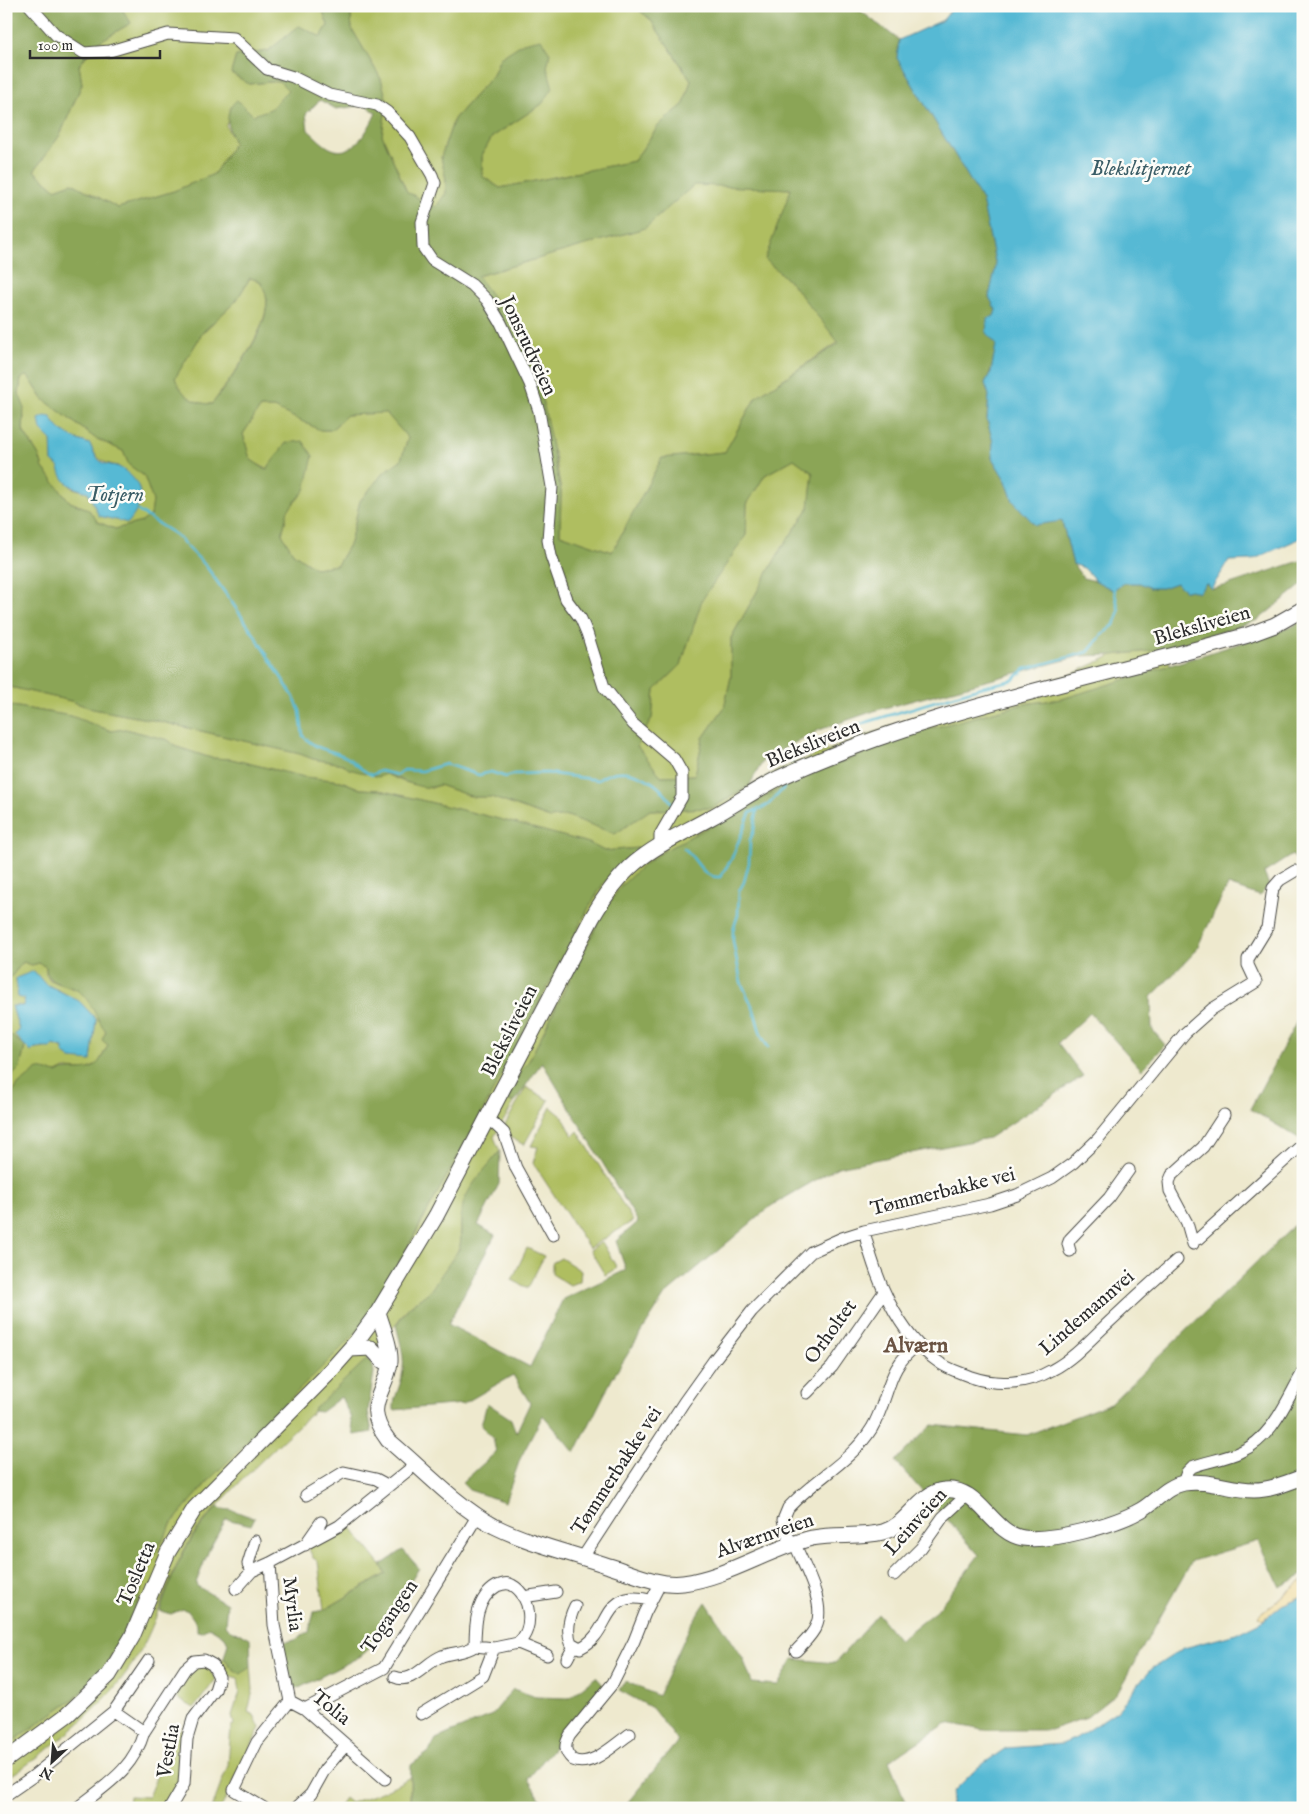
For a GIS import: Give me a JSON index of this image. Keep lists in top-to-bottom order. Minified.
{"streets":{"main road":["Bleksliveien","Alværnveien","Tosletta"],"street":["Jonsrudveien","Tømmerbakke vei","Lindemannvei","Orholtet","Leinveien","Myrlia","Togangen","Tolia","Vestlia"]},"crossings":[["Jonsrudveien","Bleksliveien"],["Bleksliveien","Alværnveien"],["Tømmerbakke vei","Orholtet"],["Tømmerbakke vei","Alværnveien"],["Lindemannvei","Orholtet"],["Leinveien","Alværnveien"],["Alværnveien","Myrlia"],["Alværnveien","Togangen"],["Myrlia","Tolia"],["Togangen","Tolia"]],"districts":["Alværn"],"water":["Blekslitjernet","Totjern"],"scale_bar":"100 m","north":"bottom left"}
